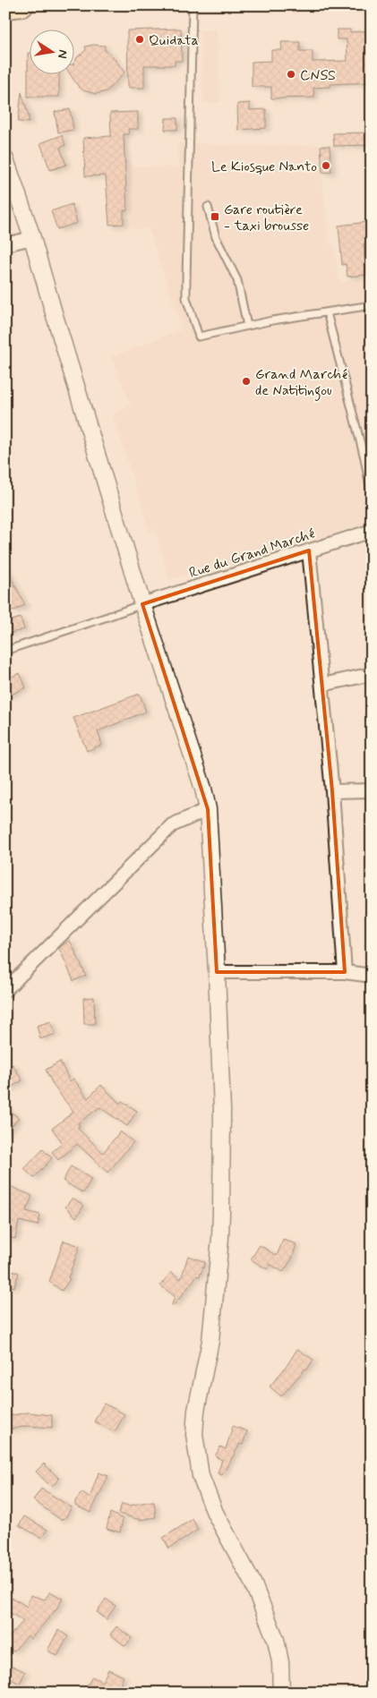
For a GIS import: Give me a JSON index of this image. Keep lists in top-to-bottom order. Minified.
{"streets":{"street":["Rue du Grand Marché"]},"places":{"other":["Quidata","CNSS","Le Kiosque Nanto","Grand Marché de Natitingou"],"transit":["Gare routière - taxi brousse"]},"north":"right"}
